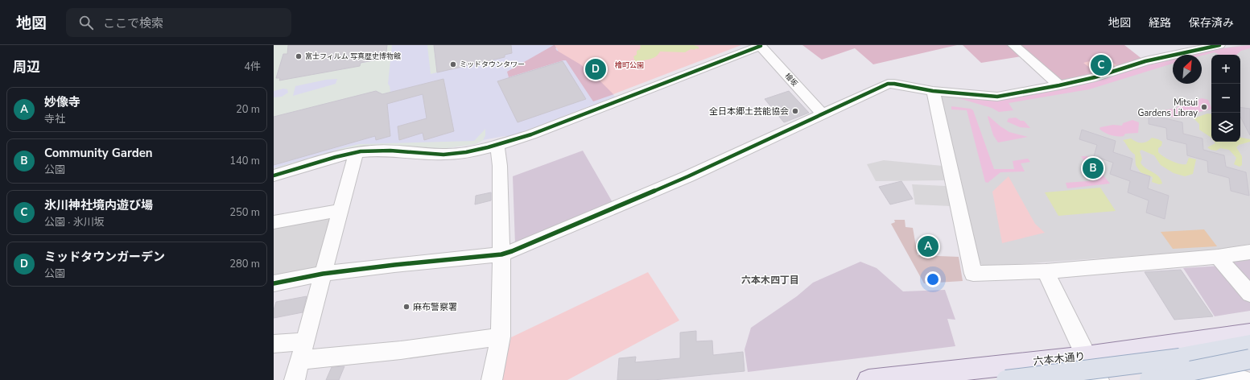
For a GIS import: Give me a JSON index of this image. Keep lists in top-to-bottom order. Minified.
{"streets":{"main road":["六本木通り"],"street":["檜坂"]},"districts":["六本木四丁目"],"parks":["檜町公園"],"places":["富士フィルム 写真歴史博物館","ミッドタウンタワー","Mitsui Gardens Libray","全日本郷土芸能協会","麻布警察署"],"north":"top right","page":{"header":"地図","search":"ここで検索","nav":["地図","経路","保存済み"],"heading":["周辺","4件"],"pins":["C","D","B","A"],"map_buttons":["+","−"],"list":[{"mark":"A","name":"妙像寺","note":"寺社","value":"20 m"},{"mark":"B","name":"Community Garden","note":"公園","value":"140 m"},{"mark":"C","name":"氷川神社境内遊び場","note":"公園 · 氷川坂","value":"250 m"},{"mark":"D","name":"ミッドタウンガーデン","note":"公園","value":"280 m"}]}}
